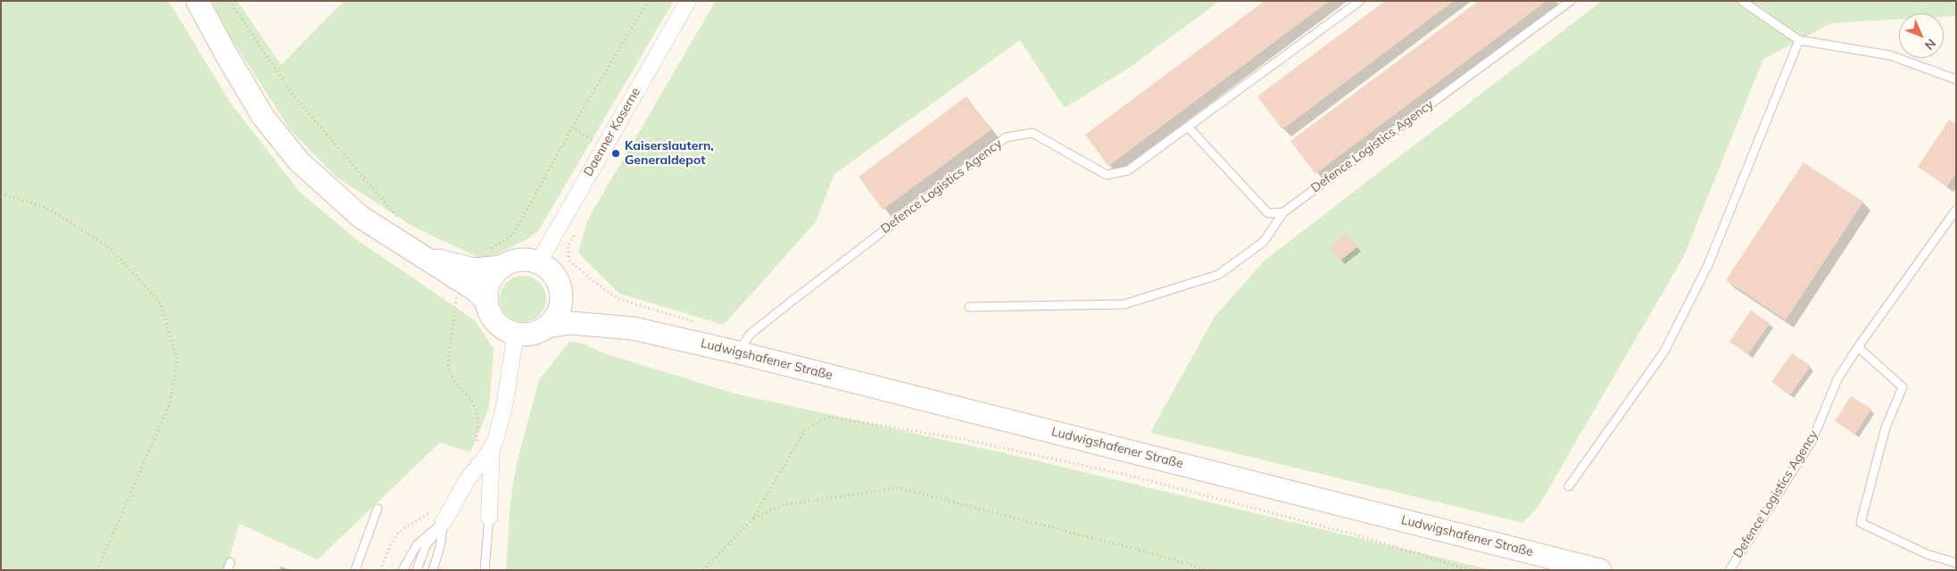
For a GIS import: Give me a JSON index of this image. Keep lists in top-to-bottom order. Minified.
{"streets":{"street":["Daenner Kaserne","Ludwigshafener Straße"],"lane":["Defence Logistics Agency"]},"crossings":[["Daenner Kaserne","Ludwigshafener Straße"],["Defence Logistics Agency","Ludwigshafener Straße"]],"places":["Kaiserslautern, Generaldepot"],"north":"bottom right"}
